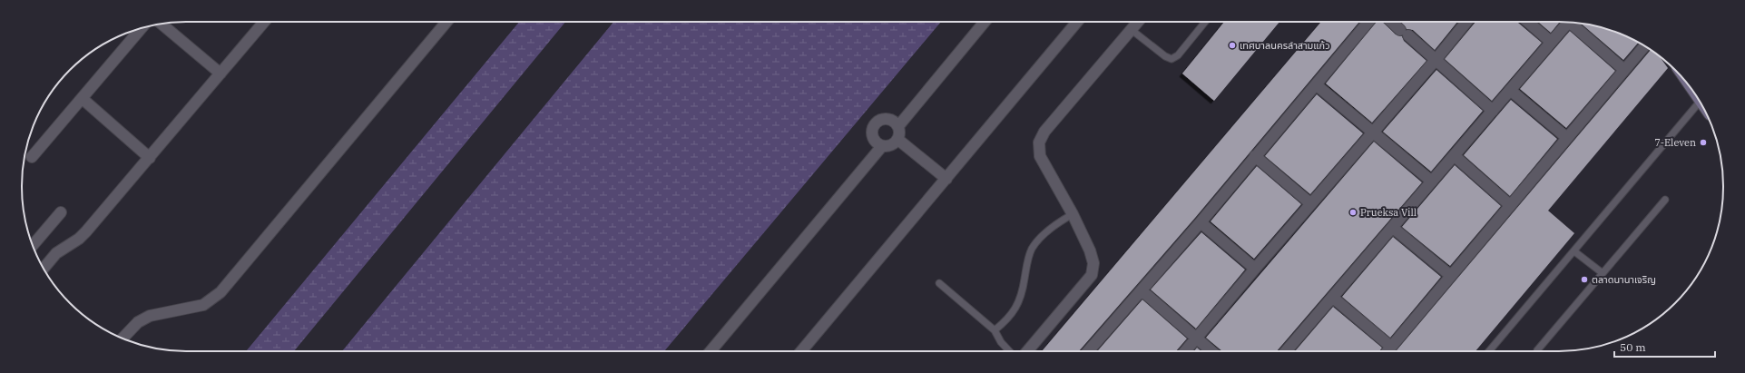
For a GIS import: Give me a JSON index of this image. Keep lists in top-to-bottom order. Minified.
{"places":["เทศบาลนครลำสามแก้ว","7-Eleven","Prueksa Vill","ตลาดนานาเจริญ"],"scale_bar":"50 m"}
